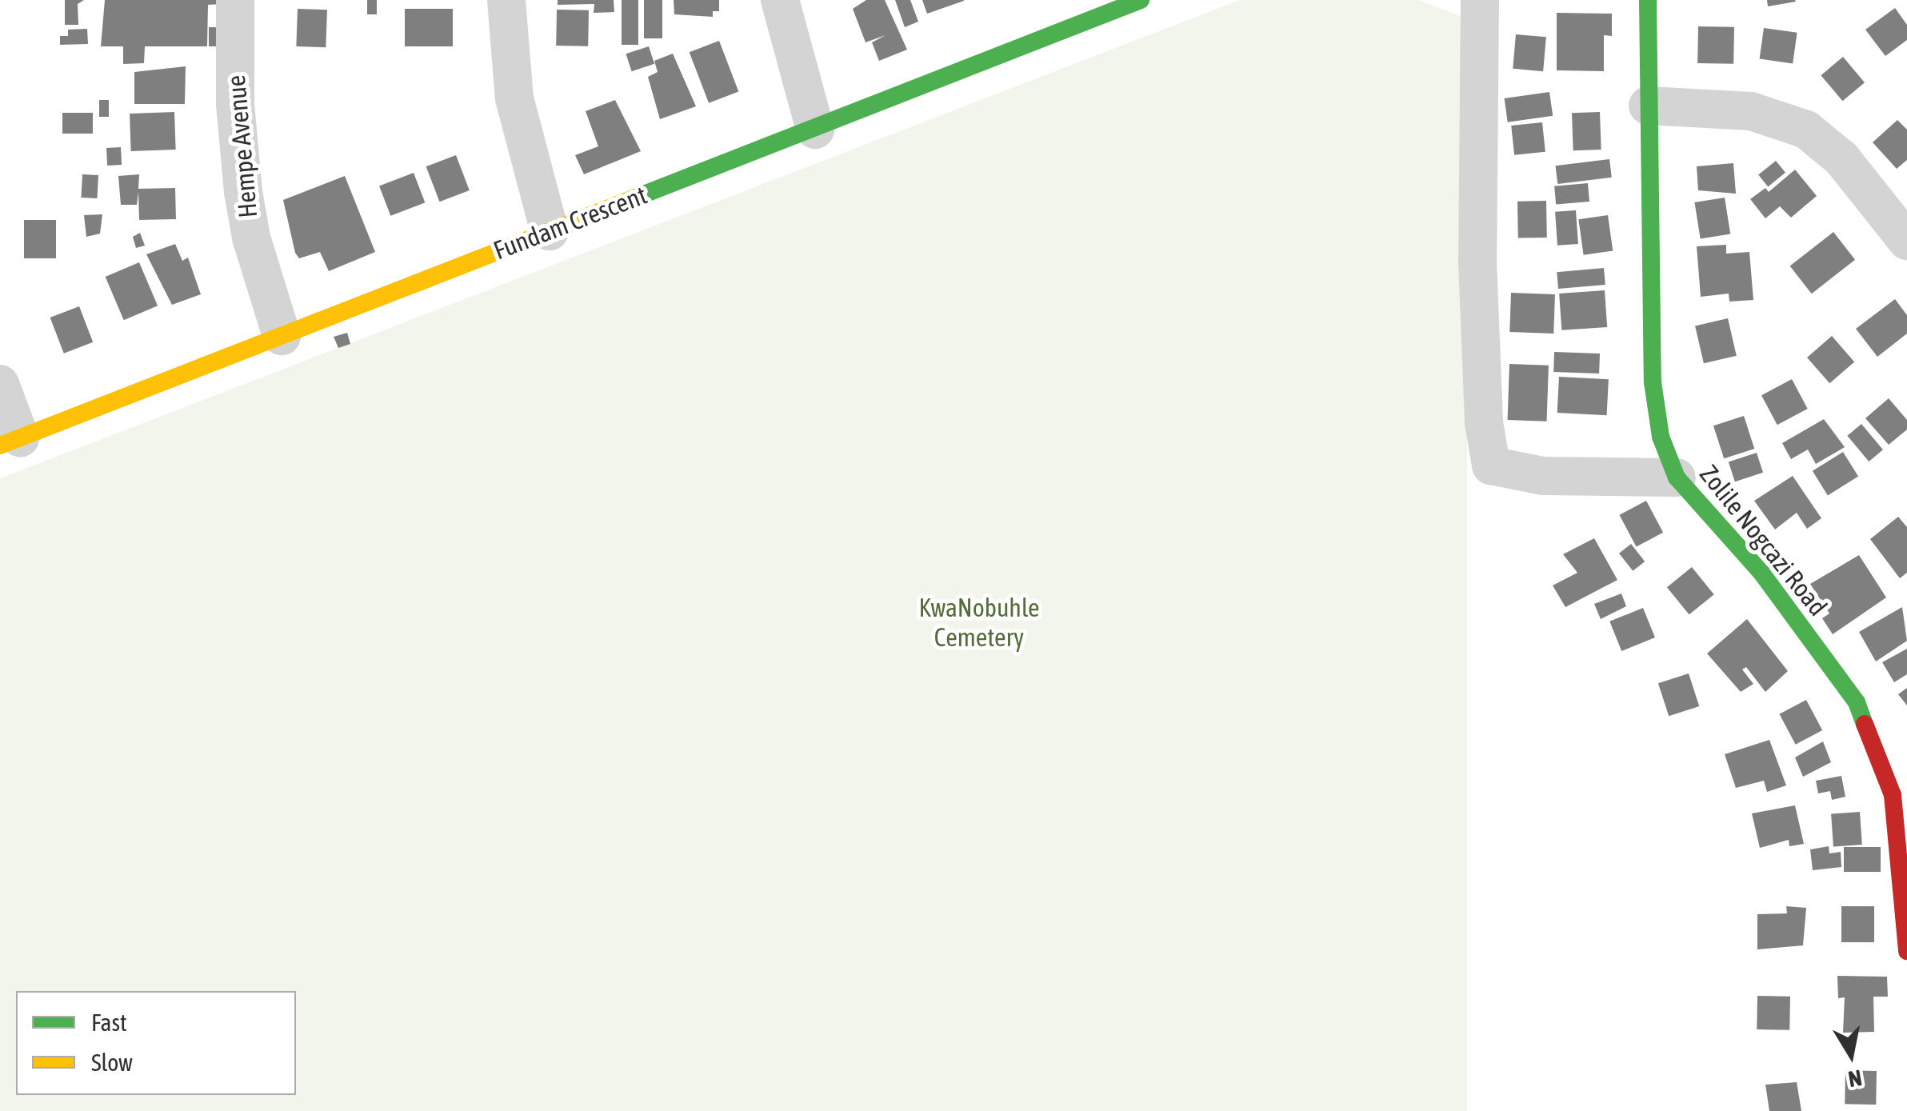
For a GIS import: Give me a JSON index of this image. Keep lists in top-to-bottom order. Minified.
{"streets":{"street":["Hempe Avenue","Fundam Crescent","Zolile Nogcazi Road"]},"crossings":[["Hempe Avenue","Fundam Crescent"]],"parks":["KwaNobuhle Cemetery"],"legend":["Fast","Slow"],"north":"bottom"}
